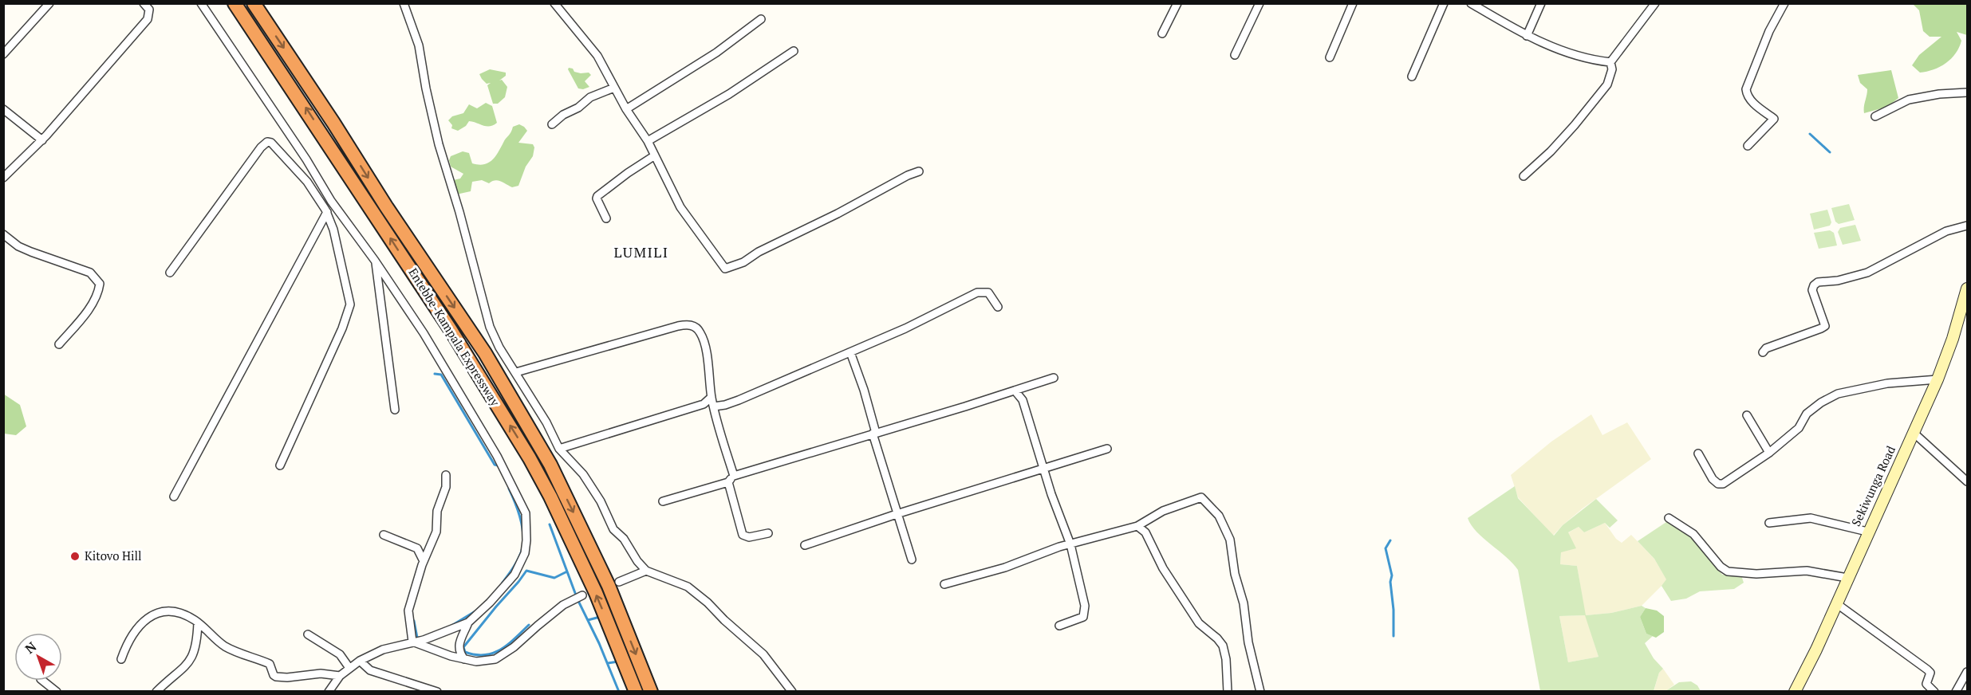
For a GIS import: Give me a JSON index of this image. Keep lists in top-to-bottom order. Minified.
{"streets":{"highway":["Entebbe-Kampala Expressway"],"main road":["Sekiwunga Road"]},"districts":["LUMILI"],"places":["Kitovo Hill"],"north":"top left"}
